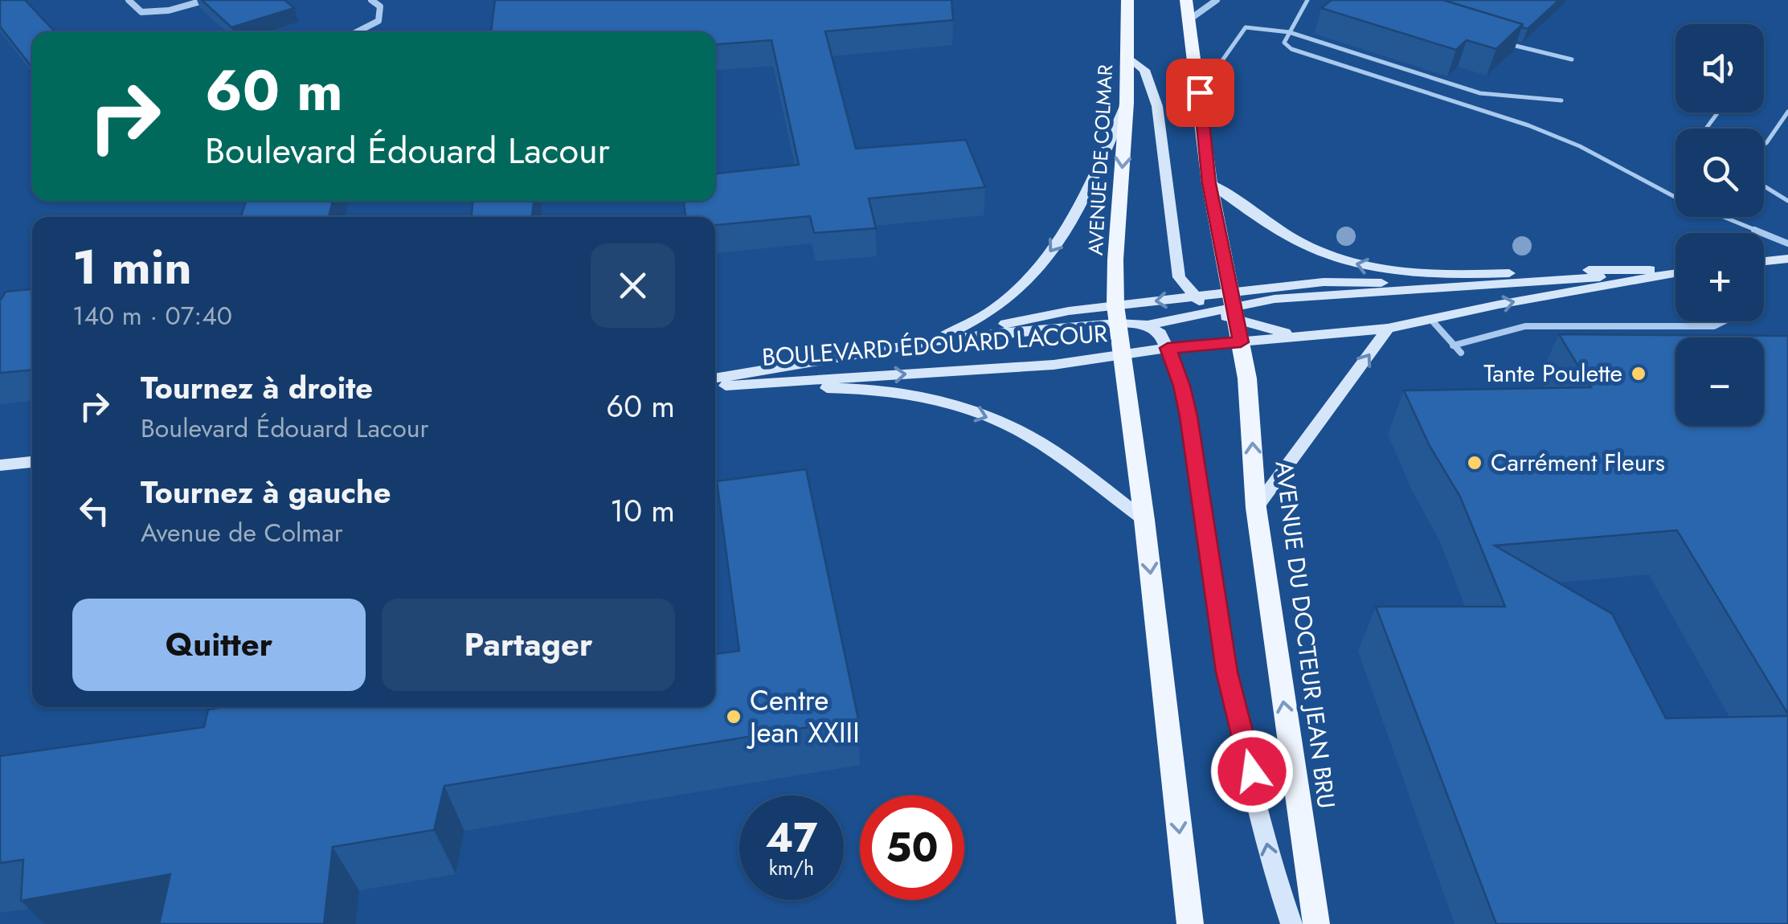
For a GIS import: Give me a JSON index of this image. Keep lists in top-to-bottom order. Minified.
{"streets":{"main road":["AVENUE DE COLMAR","BOULEVARD ÉDOUARD LACOUR","AVENUE DU DOCTEUR JEAN BRU"]},"crossings":[["AVENUE DE COLMAR","BOULEVARD ÉDOUARD LACOUR"],["BOULEVARD ÉDOUARD LACOUR","AVENUE DU DOCTEUR JEAN BRU"]],"places":["Tante Poulette","Carrément Fleurs","Centre Jean XXIII"],"page":{"map_buttons":["+","−"],"turn":["60 m","Boulevard Édouard Lacour"],"heading":["1 min","140 m · 07:40"],"list":[{"name":"Tournez à droite","note":"Boulevard Édouard Lacour","value":"60 m"},{"name":"Tournez à gauche","note":"Avenue de Colmar","value":"10 m"}],"buttons":["Quitter","Partager"],"speed":"47 km/h","limit":"50"}}
